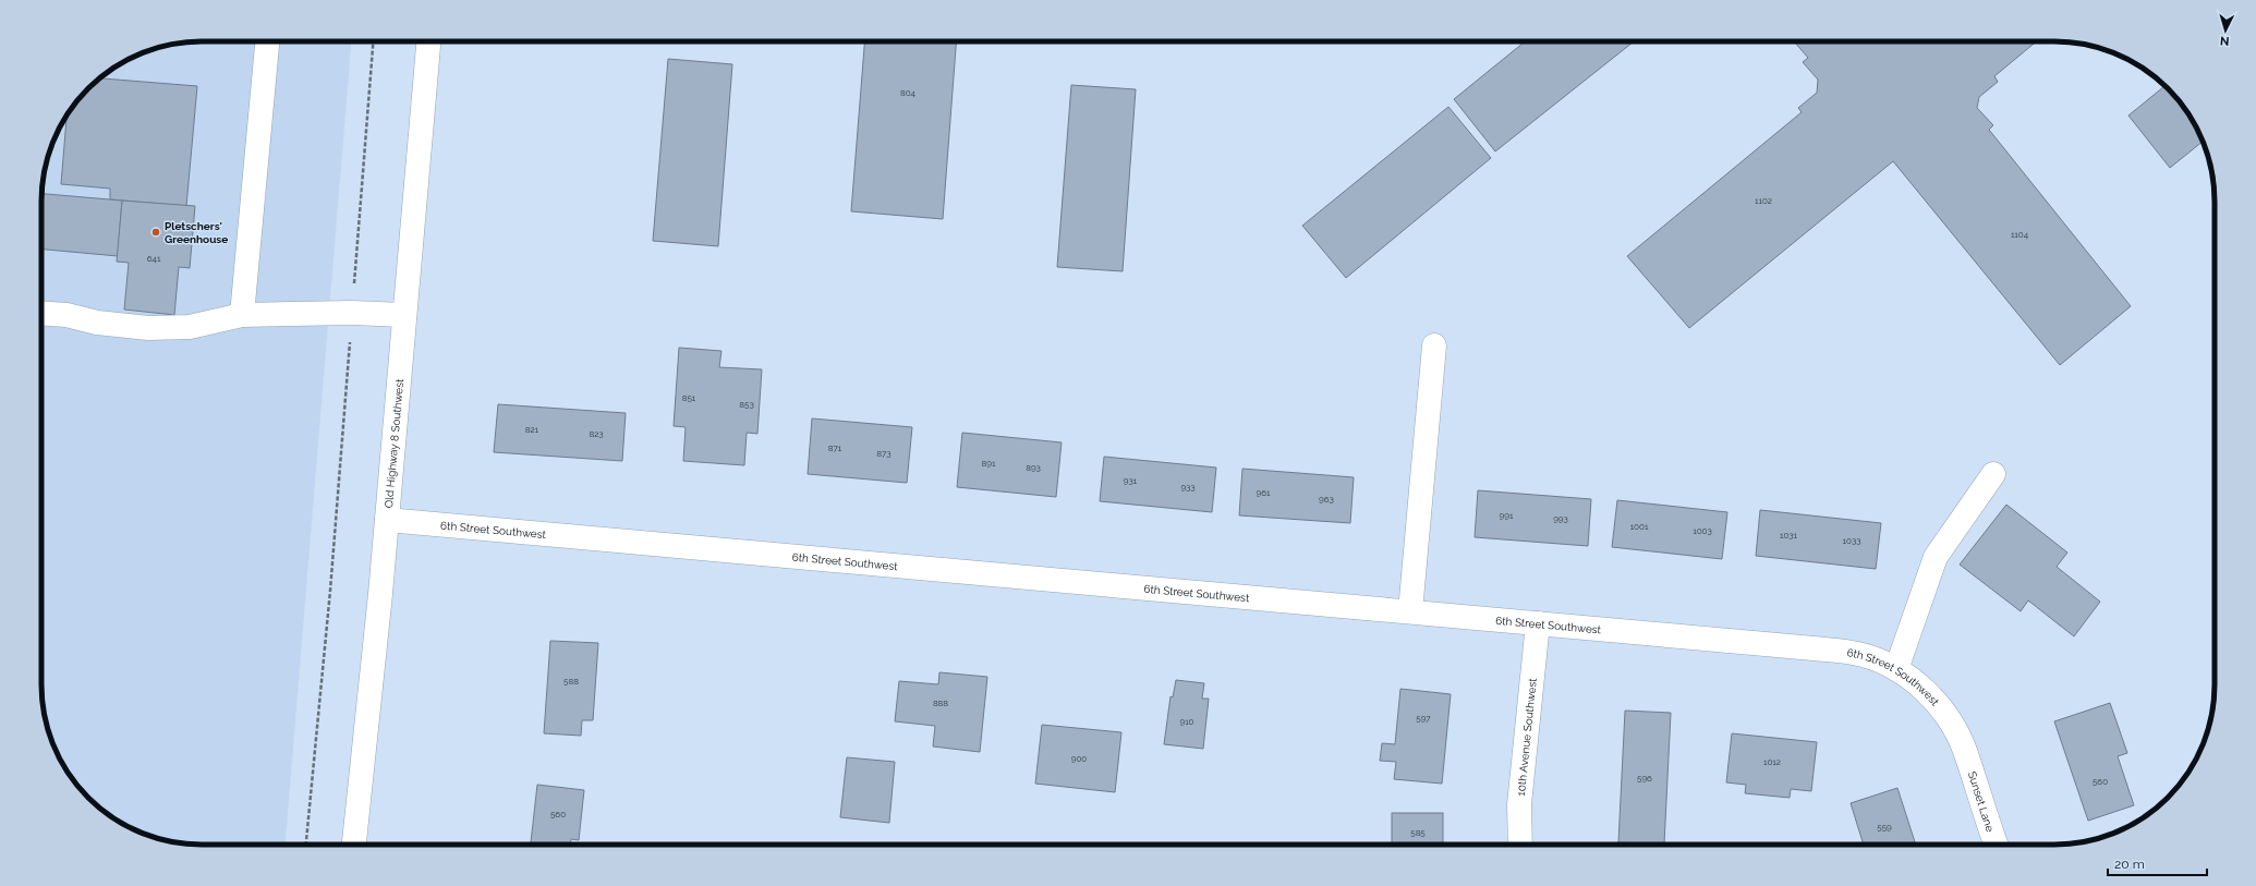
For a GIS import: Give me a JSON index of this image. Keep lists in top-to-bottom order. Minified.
{"streets":{"street":["Old Highway 8 Southwest","6th Street Southwest","10th Avenue Southwest","Sunset Lane"]},"crossings":[["Old Highway 8 Southwest","6th Street Southwest"],["6th Street Southwest","10th Avenue Southwest"],["6th Street Southwest","Sunset Lane"]],"places":["Pletschers' Greenhouse"],"house_numbers":["804","1102","1104","641","851","853","821","823","871","873","891","893","931","933","961","963","991","993","1001","1003","1031","1033","588","888","597","910","900","1012","596","560","560","559","585"],"scale_bar":"20 m","north":"bottom"}
